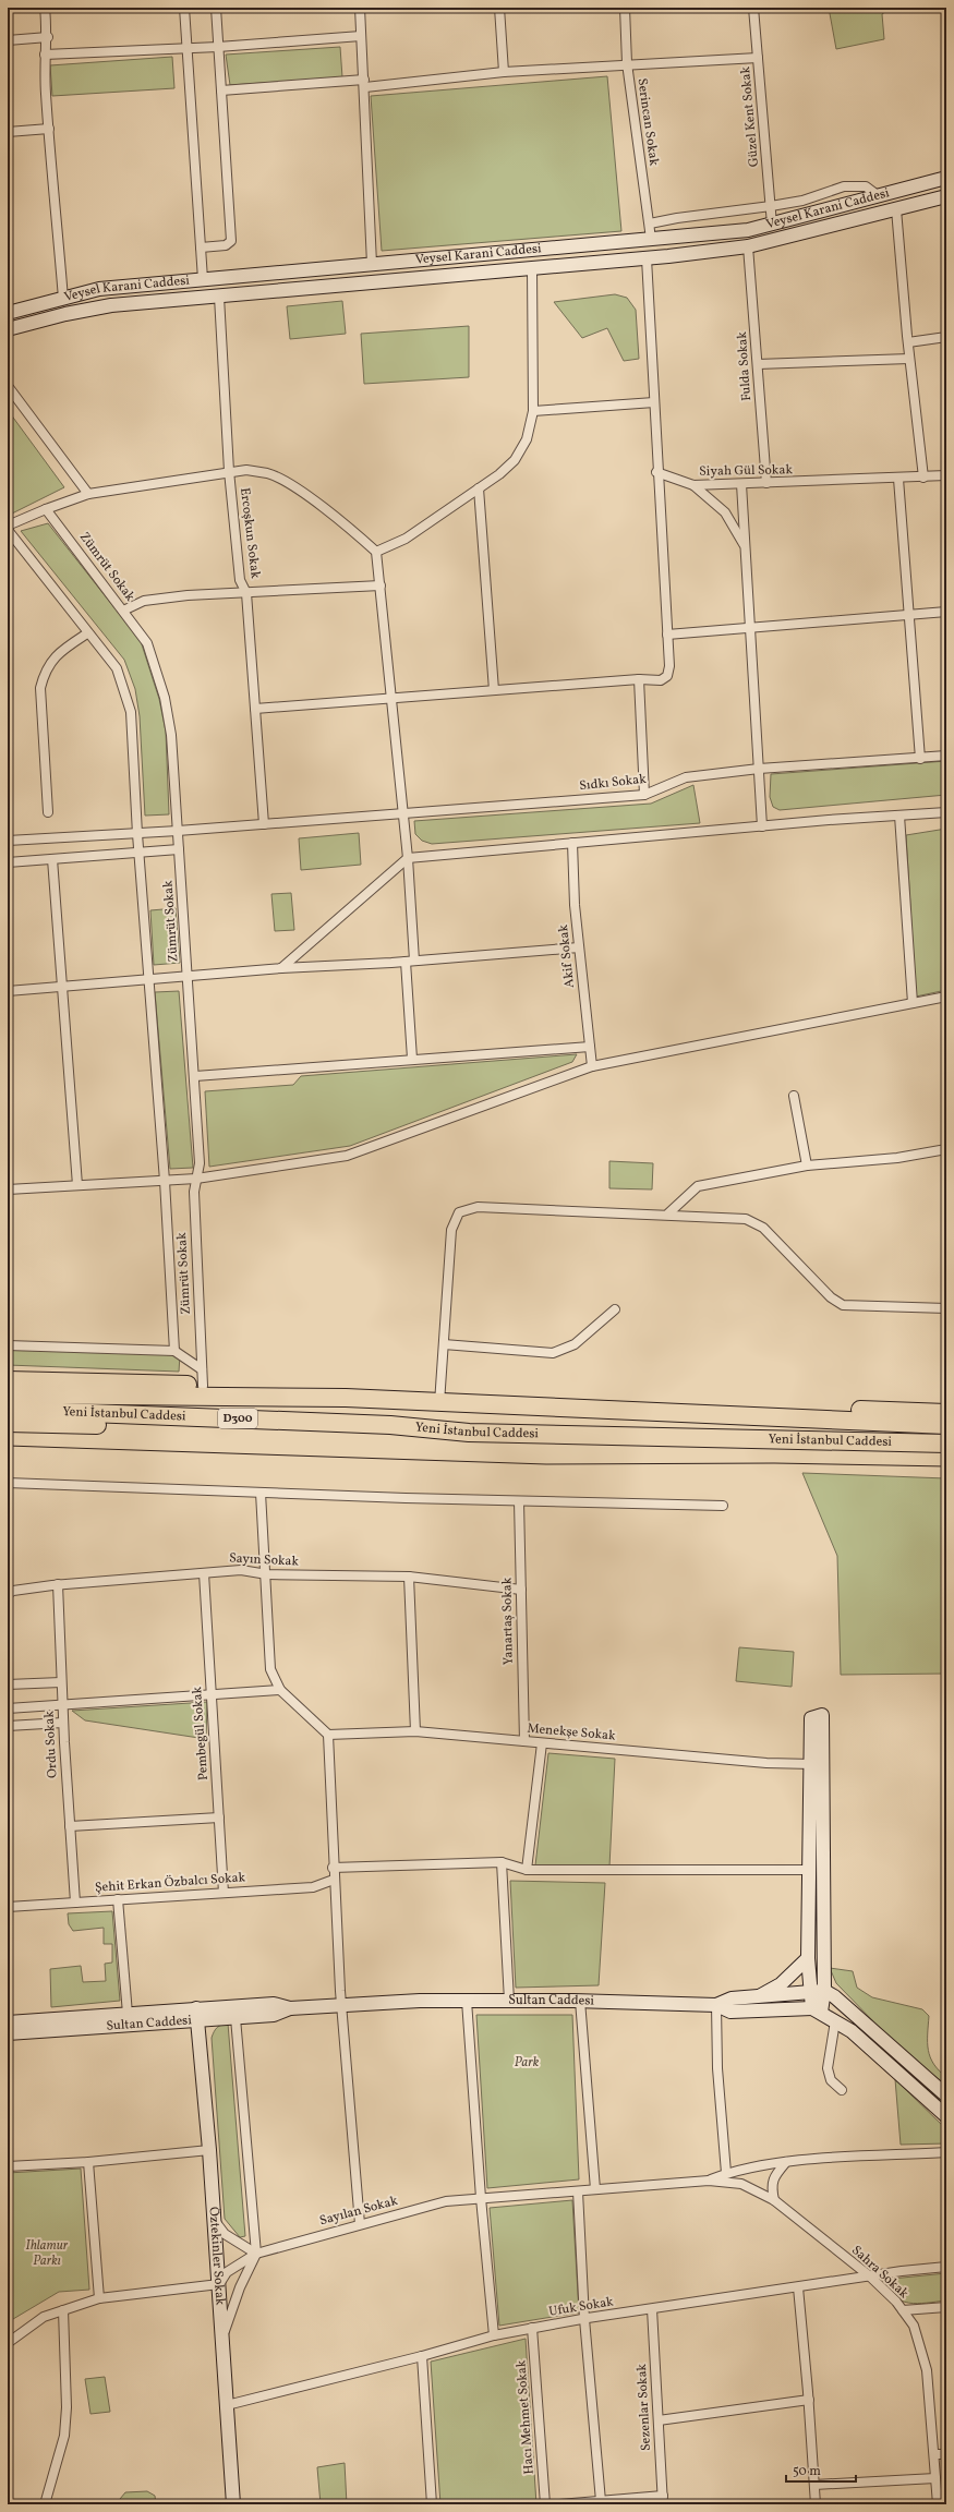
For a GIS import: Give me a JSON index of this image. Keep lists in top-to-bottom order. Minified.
{"streets":{"highway":["Yeni İstanbul Caddesi","D300"],"street":["Güzel Kent Sokak","Serincan Sokak","Veysel Karani Caddesi","Fulda Sokak","Siyah Gül Sokak","Ercoşkun Sokak","Zümrüt Sokak","Sıdkı Sokak","Akif Sokak","Sayın Sokak","Yanartaş Sokak","Menekşe Sokak","Pembegül Sokak","Ordu Sokak","Şehit Erkan Özbalcı Sokak","Sultan Caddesi","Sayılan Sokak","Öztekinler Sokak","Sahra Sokak","Ufuk Sokak","Sezenlar Sokak","Hacı Mehmet Sokak"]},"crossings":[["Güzel Kent Sokak","Veysel Karani Caddesi"],["Serincan Sokak","Veysel Karani Caddesi"],["Veysel Karani Caddesi","Fulda Sokak"],["Veysel Karani Caddesi","Ercoşkun Sokak"],["Fulda Sokak","Siyah Gül Sokak"],["Ercoşkun Sokak","Sıdkı Sokak"],["Zümrüt Sokak","Sıdkı Sokak"],["Sayın Sokak","Yanartaş Sokak"],["Sayın Sokak","Pembegül Sokak"],["Sayın Sokak","Ordu Sokak"],["Yanartaş Sokak","Menekşe Sokak"],["Pembegül Sokak","Şehit Erkan Özbalcı Sokak"],["Ordu Sokak","Şehit Erkan Özbalcı Sokak"],["Sultan Caddesi","Öztekinler Sokak"],["Sayılan Sokak","Öztekinler Sokak"],["Sayılan Sokak","Sahra Sokak"],["Öztekinler Sokak","Ufuk Sokak"],["Sahra Sokak","Ufuk Sokak"],["Ufuk Sokak","Sezenlar Sokak"],["Ufuk Sokak","Hacı Mehmet Sokak"]],"parks":["Park","Ihlamur Parkı"],"scale_bar":"50 m"}
